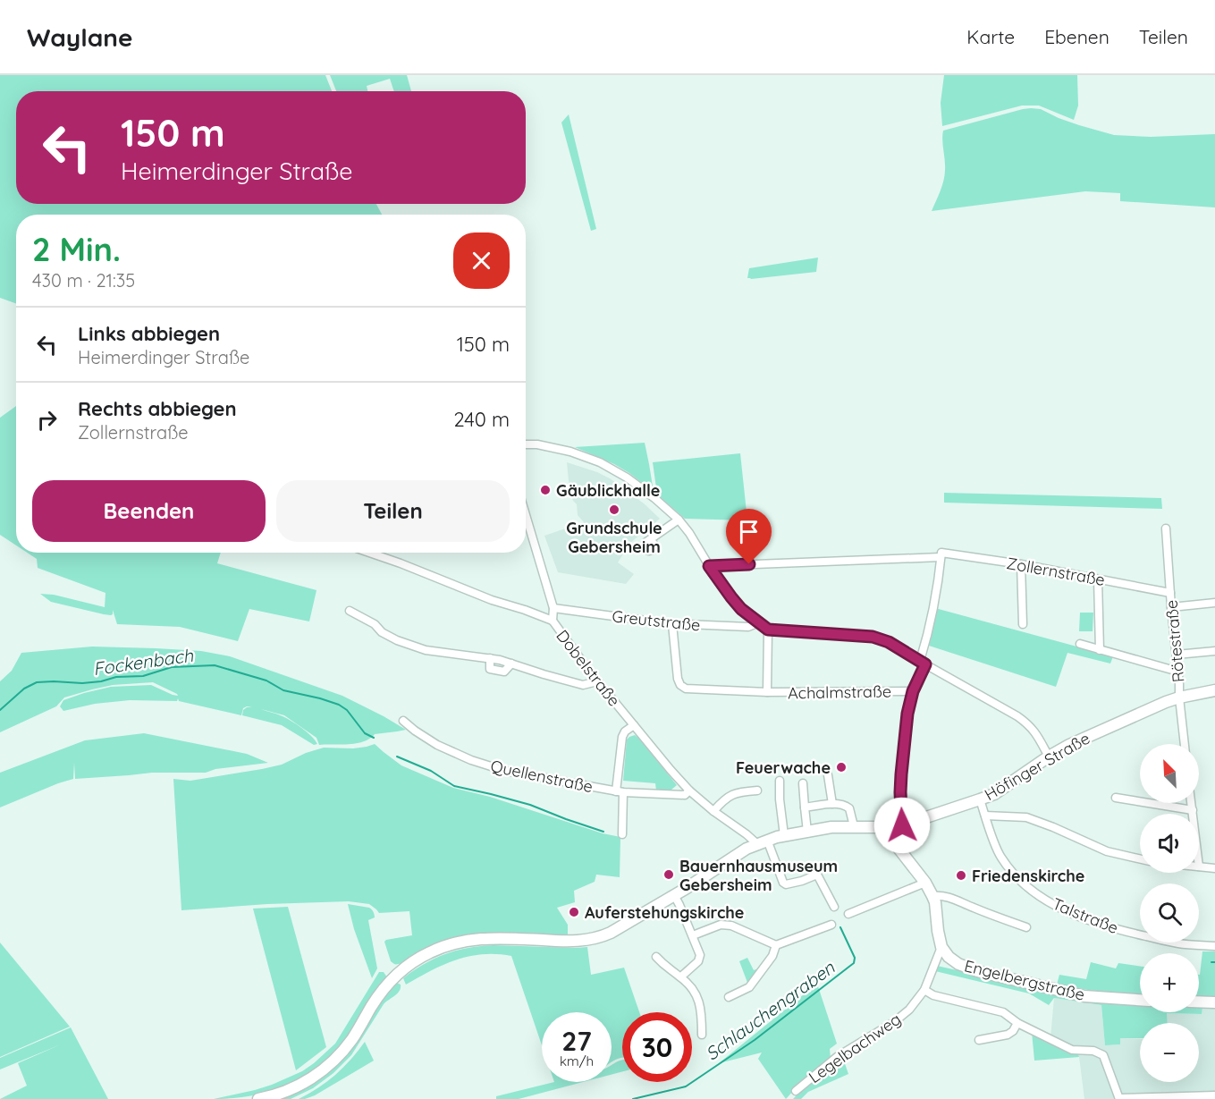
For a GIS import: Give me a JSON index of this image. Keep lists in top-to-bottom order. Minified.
{"streets":{"street":["Zollernstraße","Greutstraße","Rötestraße","Dobelstraße","Achalmstraße","Höfinger Straße","Quellenstraße","Talstraße","Engelbergstraße","Legelbachweg"]},"crossings":[["Zollernstraße","Rötestraße"],["Greutstraße","Achalmstraße"],["Rötestraße","Höfinger Straße"],["Dobelstraße","Höfinger Straße"],["Dobelstraße","Quellenstraße"],["Höfinger Straße","Talstraße"],["Engelbergstraße","Legelbachweg"]],"water":["Fockenbach","Schlauchengraben"],"places":["Gäublickhalle","Grundschule Gebersheim","Feuerwache","Bauernhausmuseum Gebersheim","Friedenskirche","Auferstehungskirche"],"north":"top left","page":{"header":"Waylane","nav":["Karte","Ebenen","Teilen"],"turn":["150 m","Heimerdinger Straße"],"heading":["2 Min.","430 m · 21:35"],"list":[{"name":"Links abbiegen","note":"Heimerdinger Straße","value":"150 m"},{"name":"Rechts abbiegen","note":"Zollernstraße","value":"240 m"}],"buttons":["Beenden","Teilen"],"map_buttons":["+","−"],"speed":"27 km/h","limit":"30"}}
